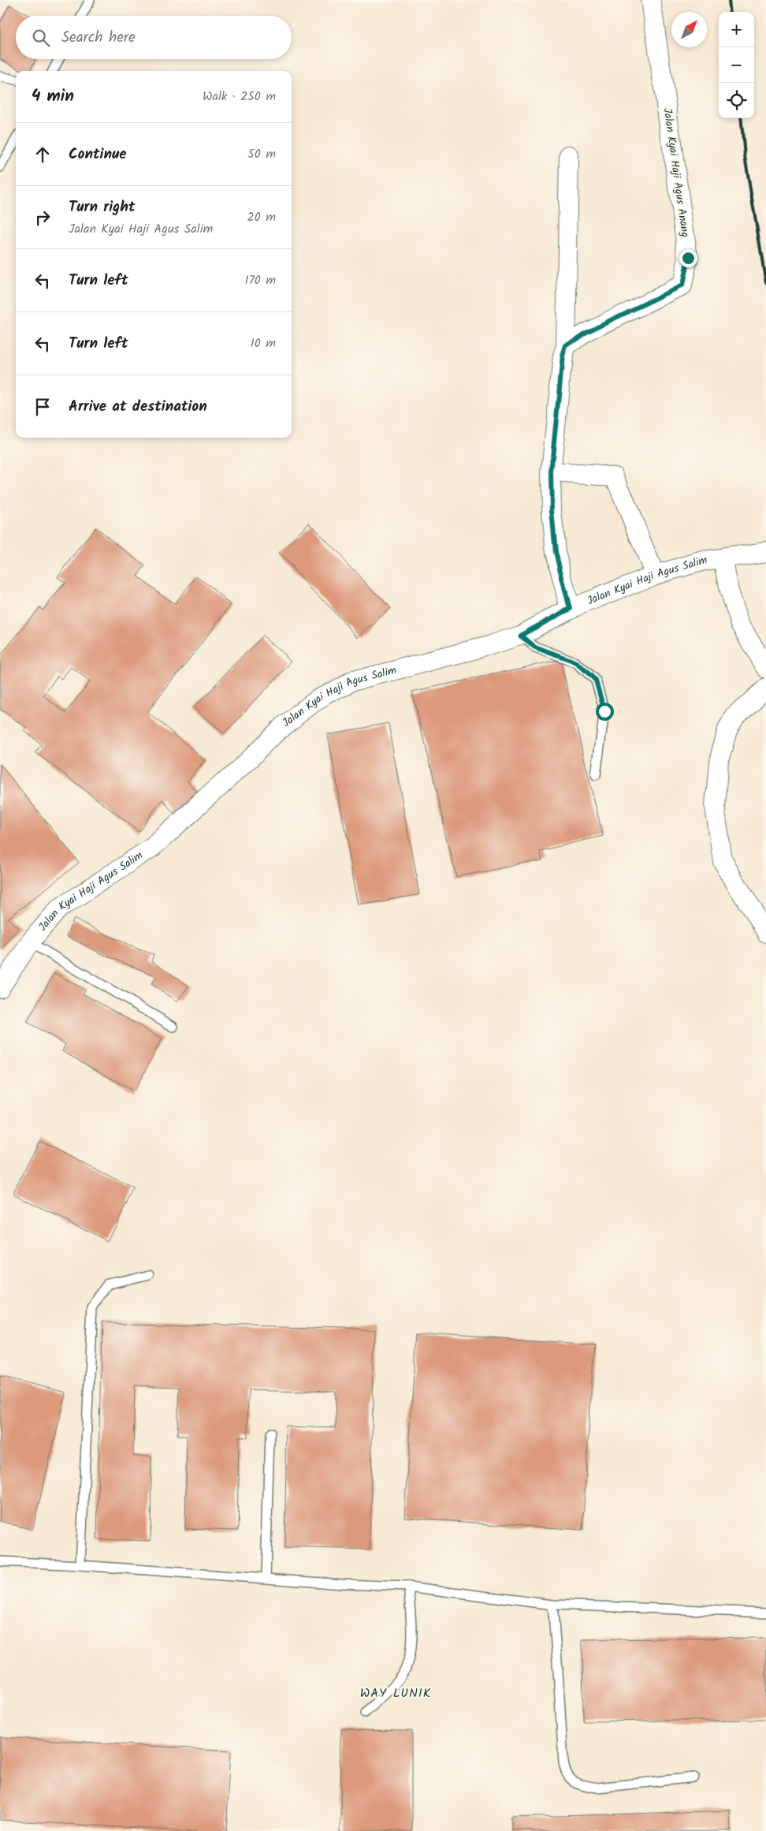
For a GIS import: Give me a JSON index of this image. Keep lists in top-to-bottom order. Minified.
{"streets":{"street":["Jalan Kyai Haji Agus Anang","Jalan Kyai Haji Agus Salim"]},"districts":["WAY LUNIK"],"north":"top right","page":{"map_buttons":["+","−"],"search":"Search here","heading":["4 min","Walk · 250 m"],"list":[["Continue","50 m"],["Turn right","Jalan Kyai Haji Agus Salim","20 m"],["Turn left","170 m"],["Turn left","10 m"],"Arrive at destination"]}}
